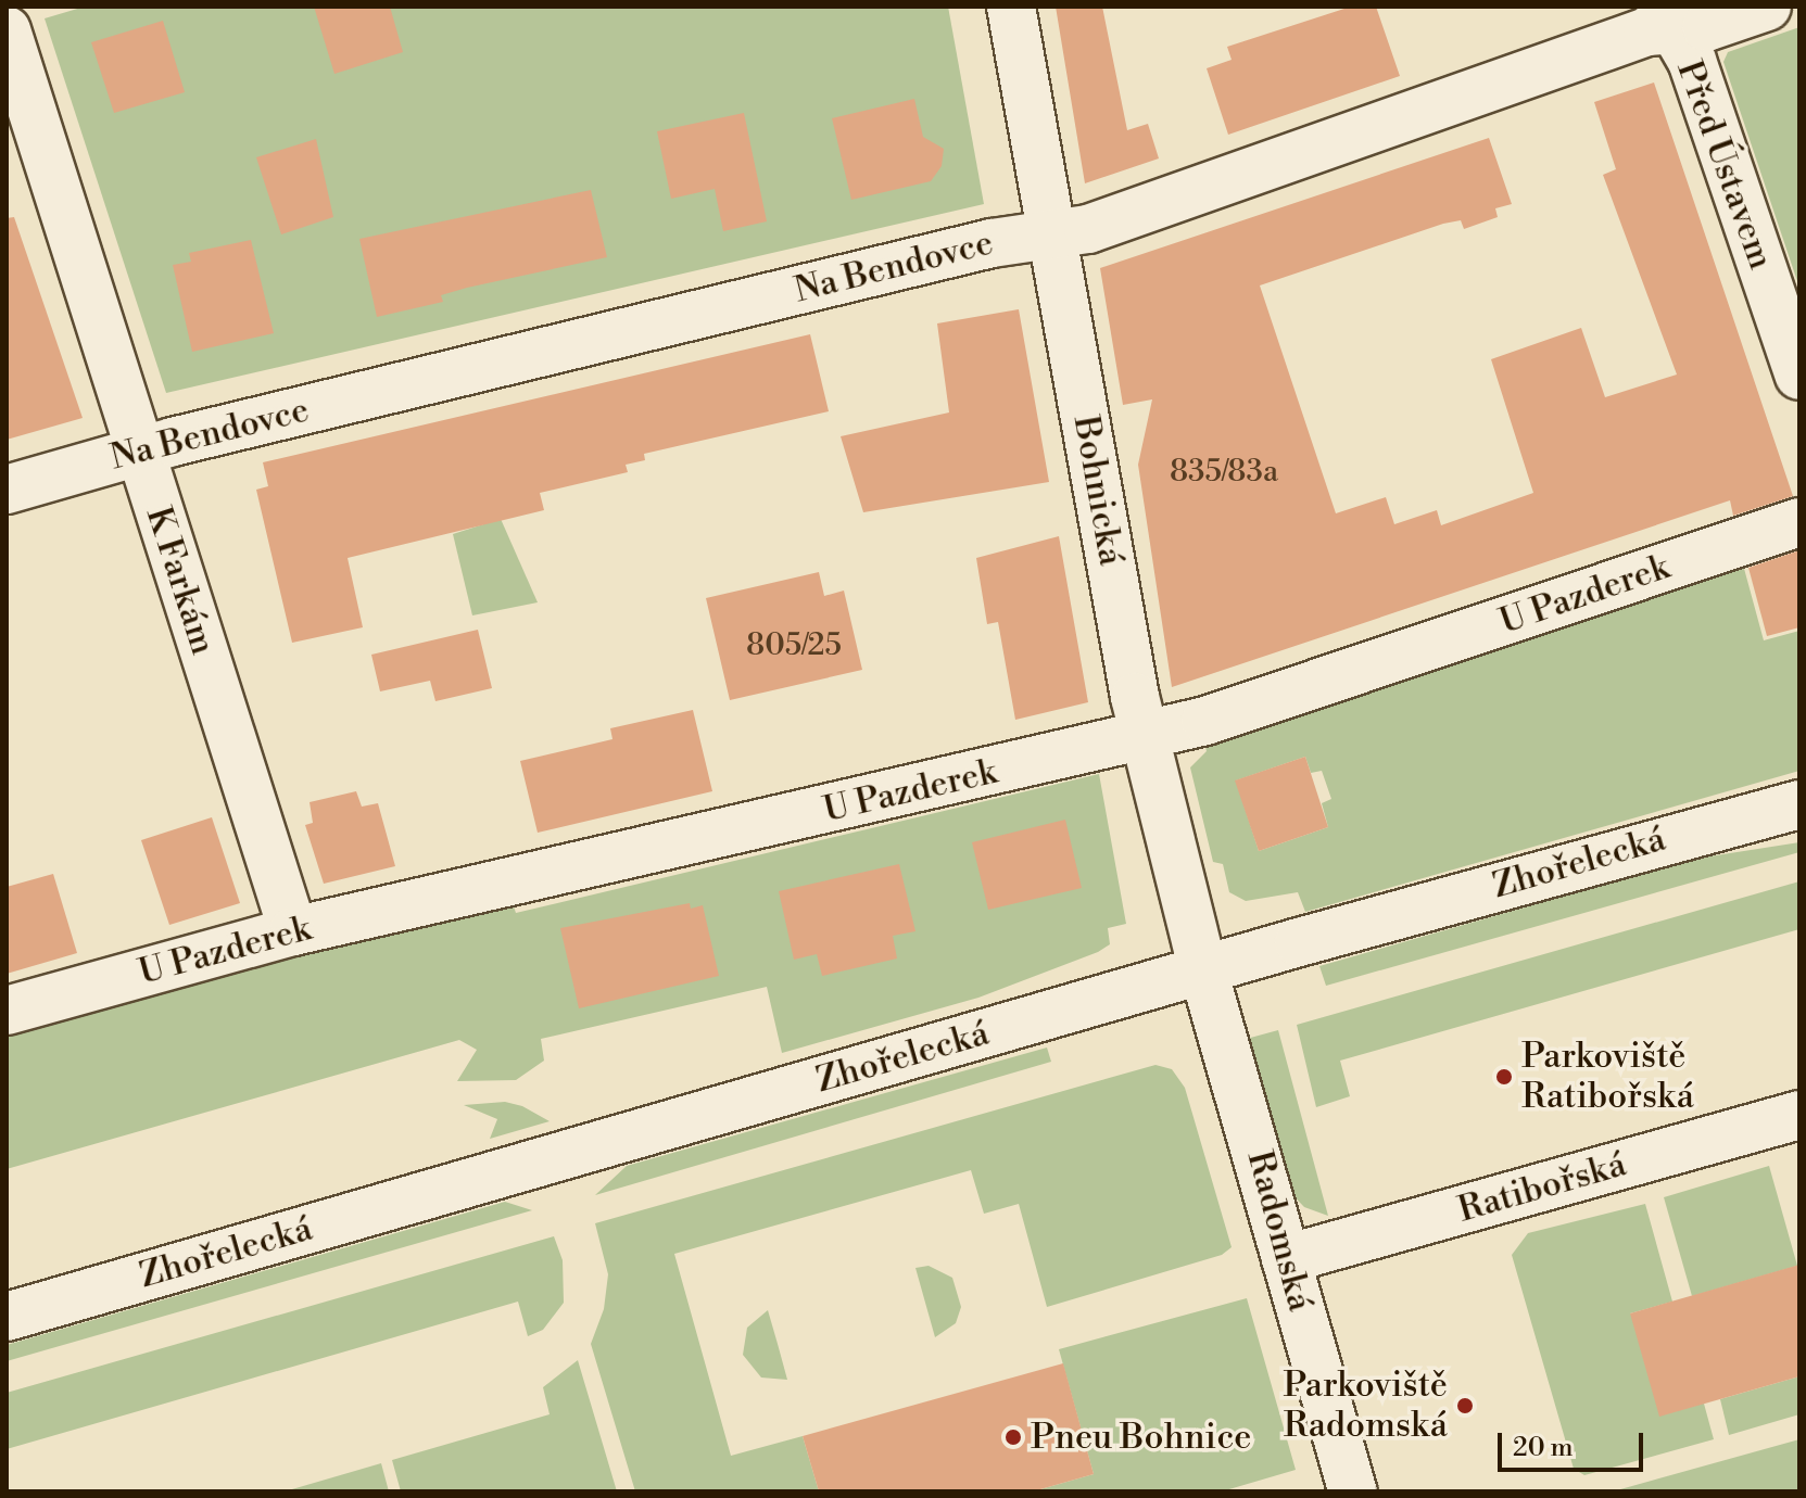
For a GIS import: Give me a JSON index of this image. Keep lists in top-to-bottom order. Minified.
{"streets":{"street":["Před Ústavem","Na Bendovce","Bohnická","K Farkám","U Pazderek","Zhořelecká","Ratibořská","Radomská"]},"crossings":[["Před Ústavem","Na Bendovce"],["Na Bendovce","Bohnická"],["Na Bendovce","K Farkám"],["Bohnická","U Pazderek"],["Bohnická","Zhořelecká"],["Bohnická","Radomská"],["K Farkám","U Pazderek"],["Zhořelecká","Radomská"],["Ratibořská","Radomská"]],"places":["Parkoviště Ratibořská","Parkoviště Radomská","Pneu Bohnice"],"house_numbers":["835/83a","805/25"],"scale_bar":"20 m"}
